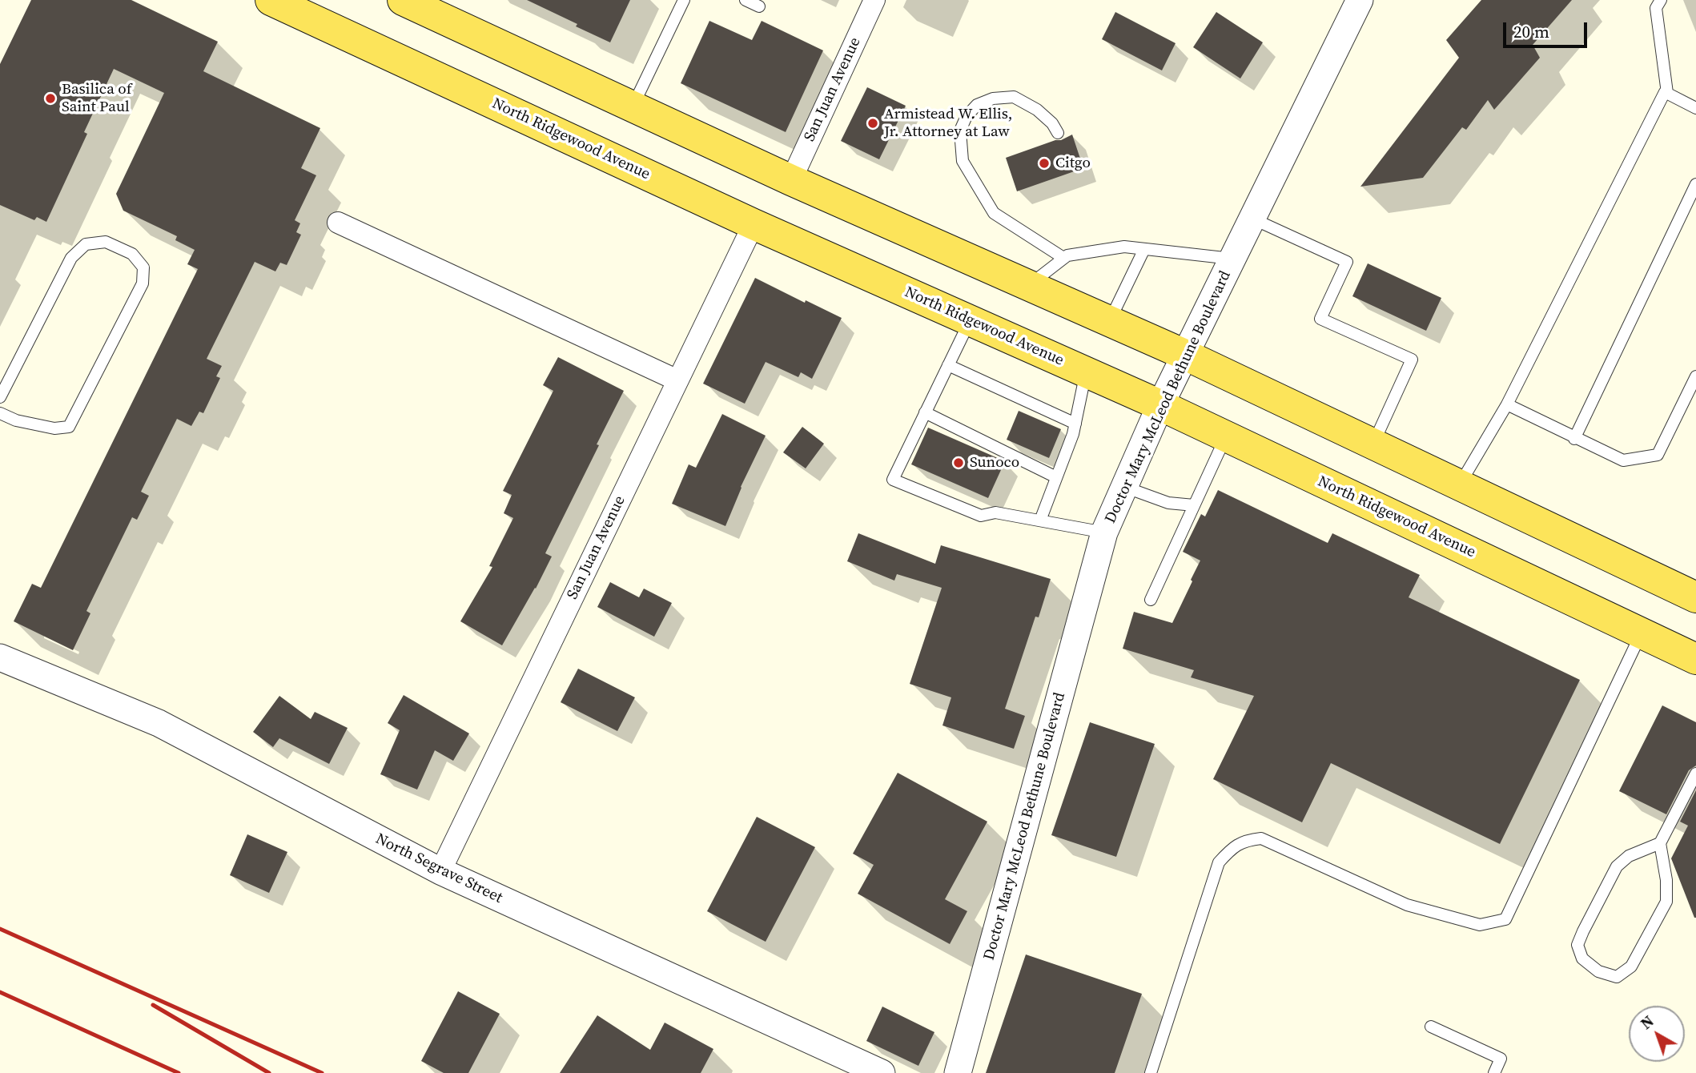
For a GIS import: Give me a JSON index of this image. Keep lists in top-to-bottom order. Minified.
{"streets":{"main road":["North Ridgewood Avenue"],"street":["San Juan Avenue","Doctor Mary McLeod Bethune Boulevard","North Segrave Street"]},"crossings":[["San Juan Avenue","North Ridgewood Avenue"],["San Juan Avenue","North Segrave Street"],["North Ridgewood Avenue","Doctor Mary McLeod Bethune Boulevard"]],"places":["Basilica of Saint Paul","Armistead W. Ellis, Jr. Attorney at Law","Citgo","Sunoco"],"scale_bar":"20 m","north":"top left"}
